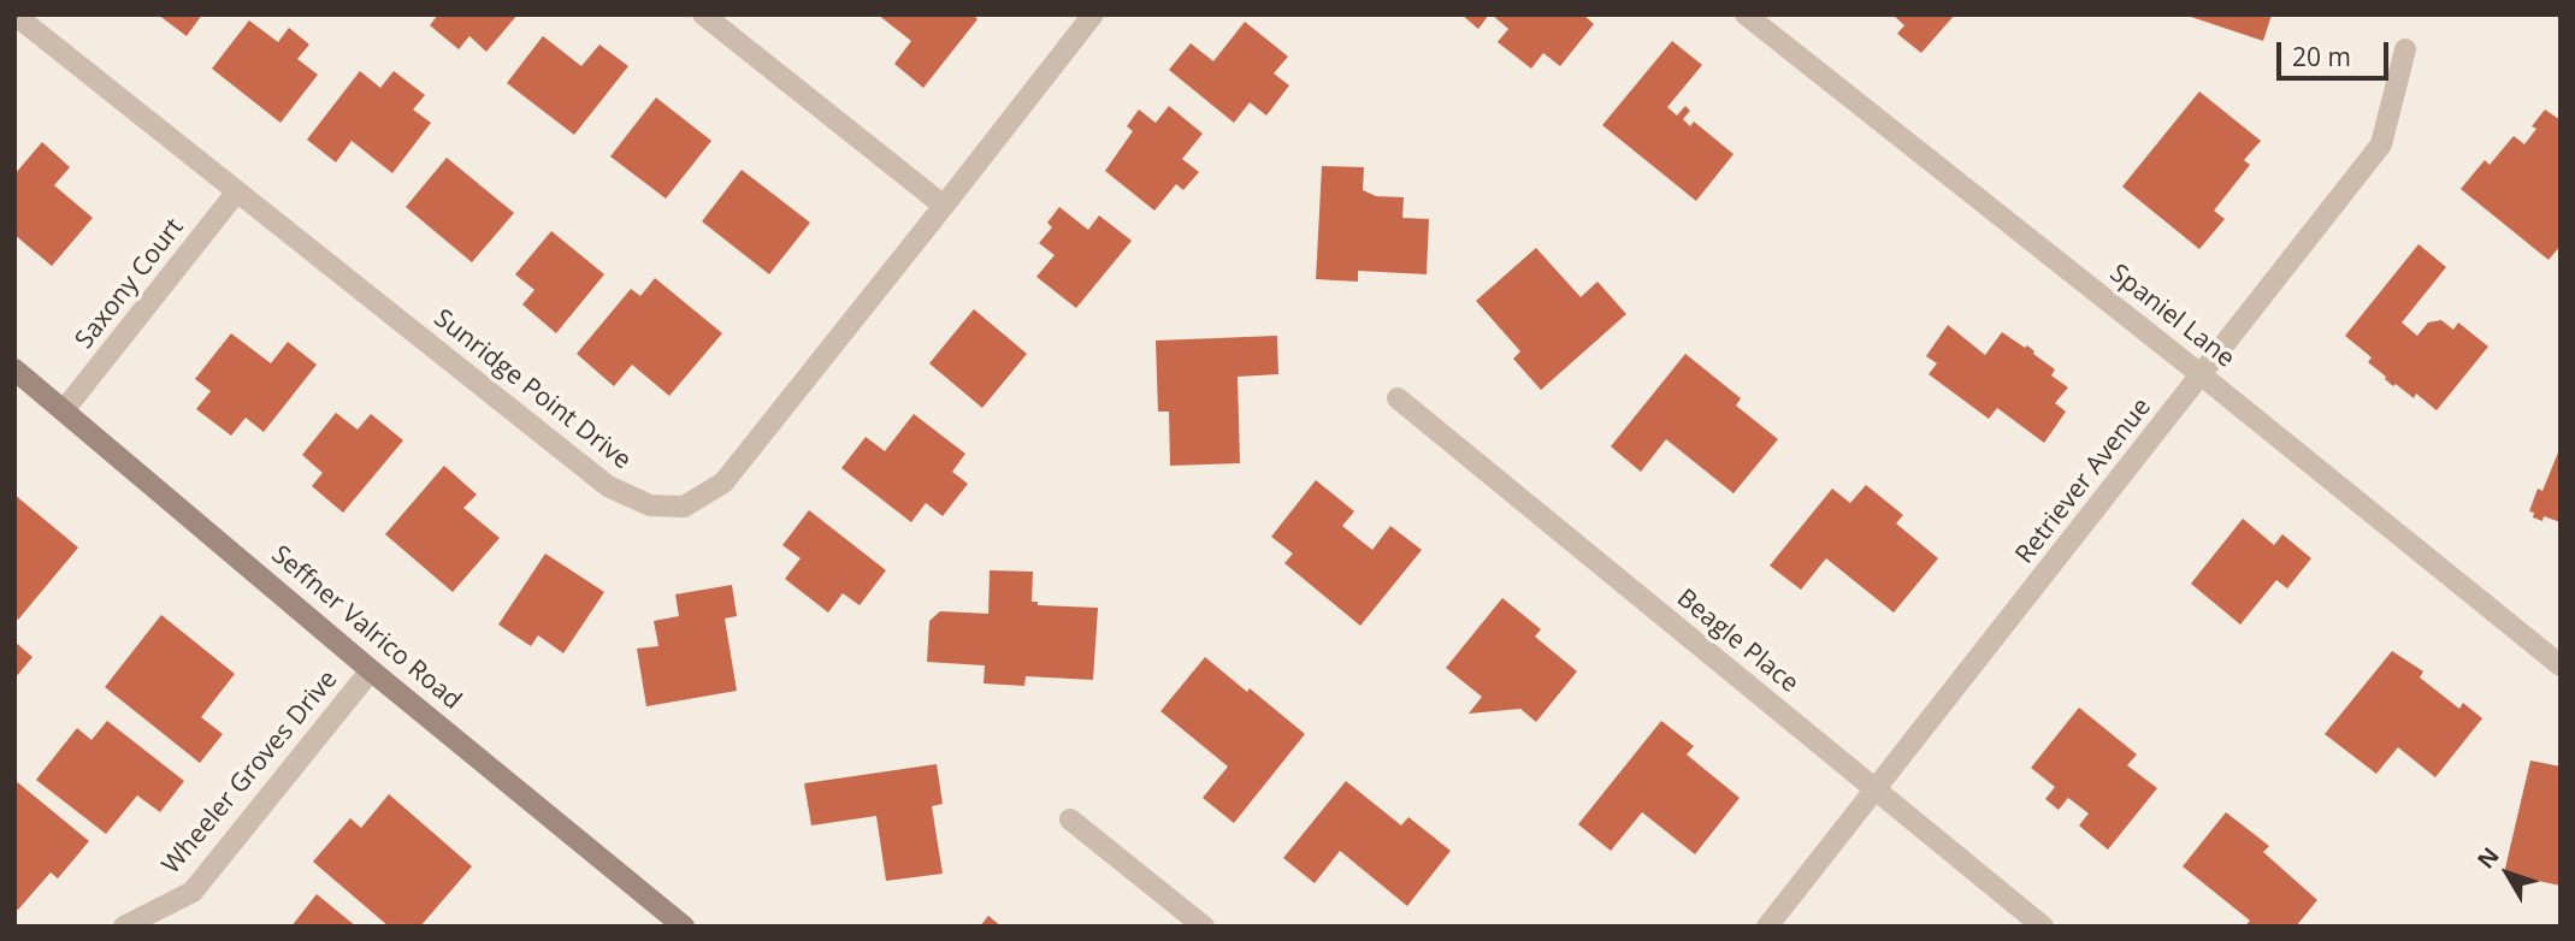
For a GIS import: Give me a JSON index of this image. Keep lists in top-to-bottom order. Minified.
{"streets":{"street":["Saxony Court","Spaniel Lane","Sunridge Point Drive","Retriever Avenue","Seffner Valrico Road","Beagle Place","Wheeler Groves Drive"]},"crossings":[["Saxony Court","Sunridge Point Drive"],["Saxony Court","Seffner Valrico Road"],["Spaniel Lane","Retriever Avenue"],["Retriever Avenue","Beagle Place"],["Seffner Valrico Road","Wheeler Groves Drive"]],"scale_bar":"20 m","north":"top left"}
